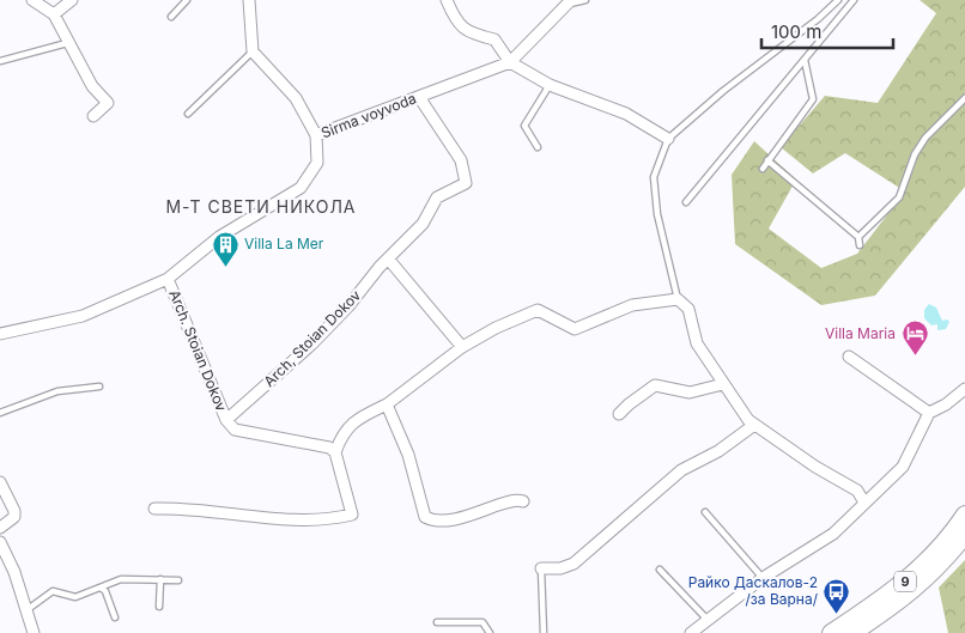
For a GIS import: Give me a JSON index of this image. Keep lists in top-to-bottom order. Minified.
{"streets":{"highway":["9"],"street":["Sirma voyvoda","Arch, Stoian Dokov","Arch. Stoian Dokov"]},"crossings":[["Sirma voyvoda","Arch, Stoian Dokov"],["Sirma voyvoda","Arch. Stoian Dokov"],["Arch, Stoian Dokov","Arch. Stoian Dokov"]],"districts":["М-Т СВЕТИ НИКОЛА"],"places":{"building":["Villa La Mer"],"hotel":["Villa Maria"],"bus stop":["Райко Даскалов-2 /за Варна/"]},"scale_bar":"100 m"}
